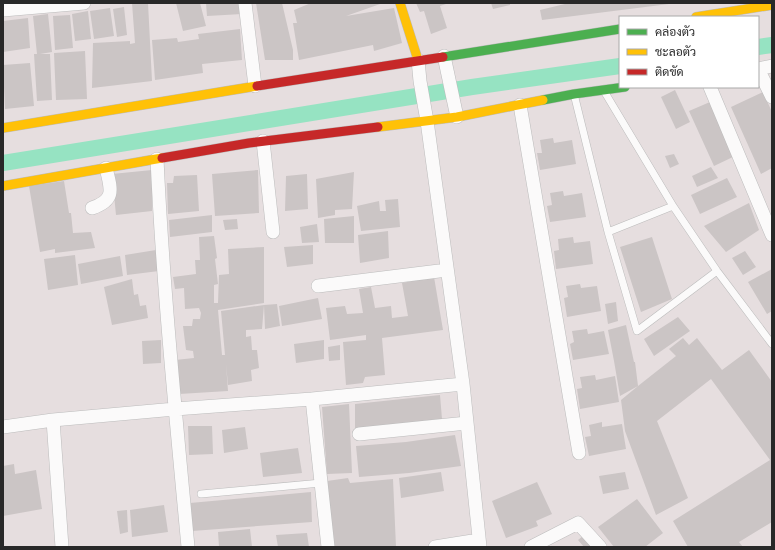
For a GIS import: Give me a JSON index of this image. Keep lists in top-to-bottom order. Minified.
{"legend":["คล่องตัว","ชะลอตัว","ติดขัด"]}
